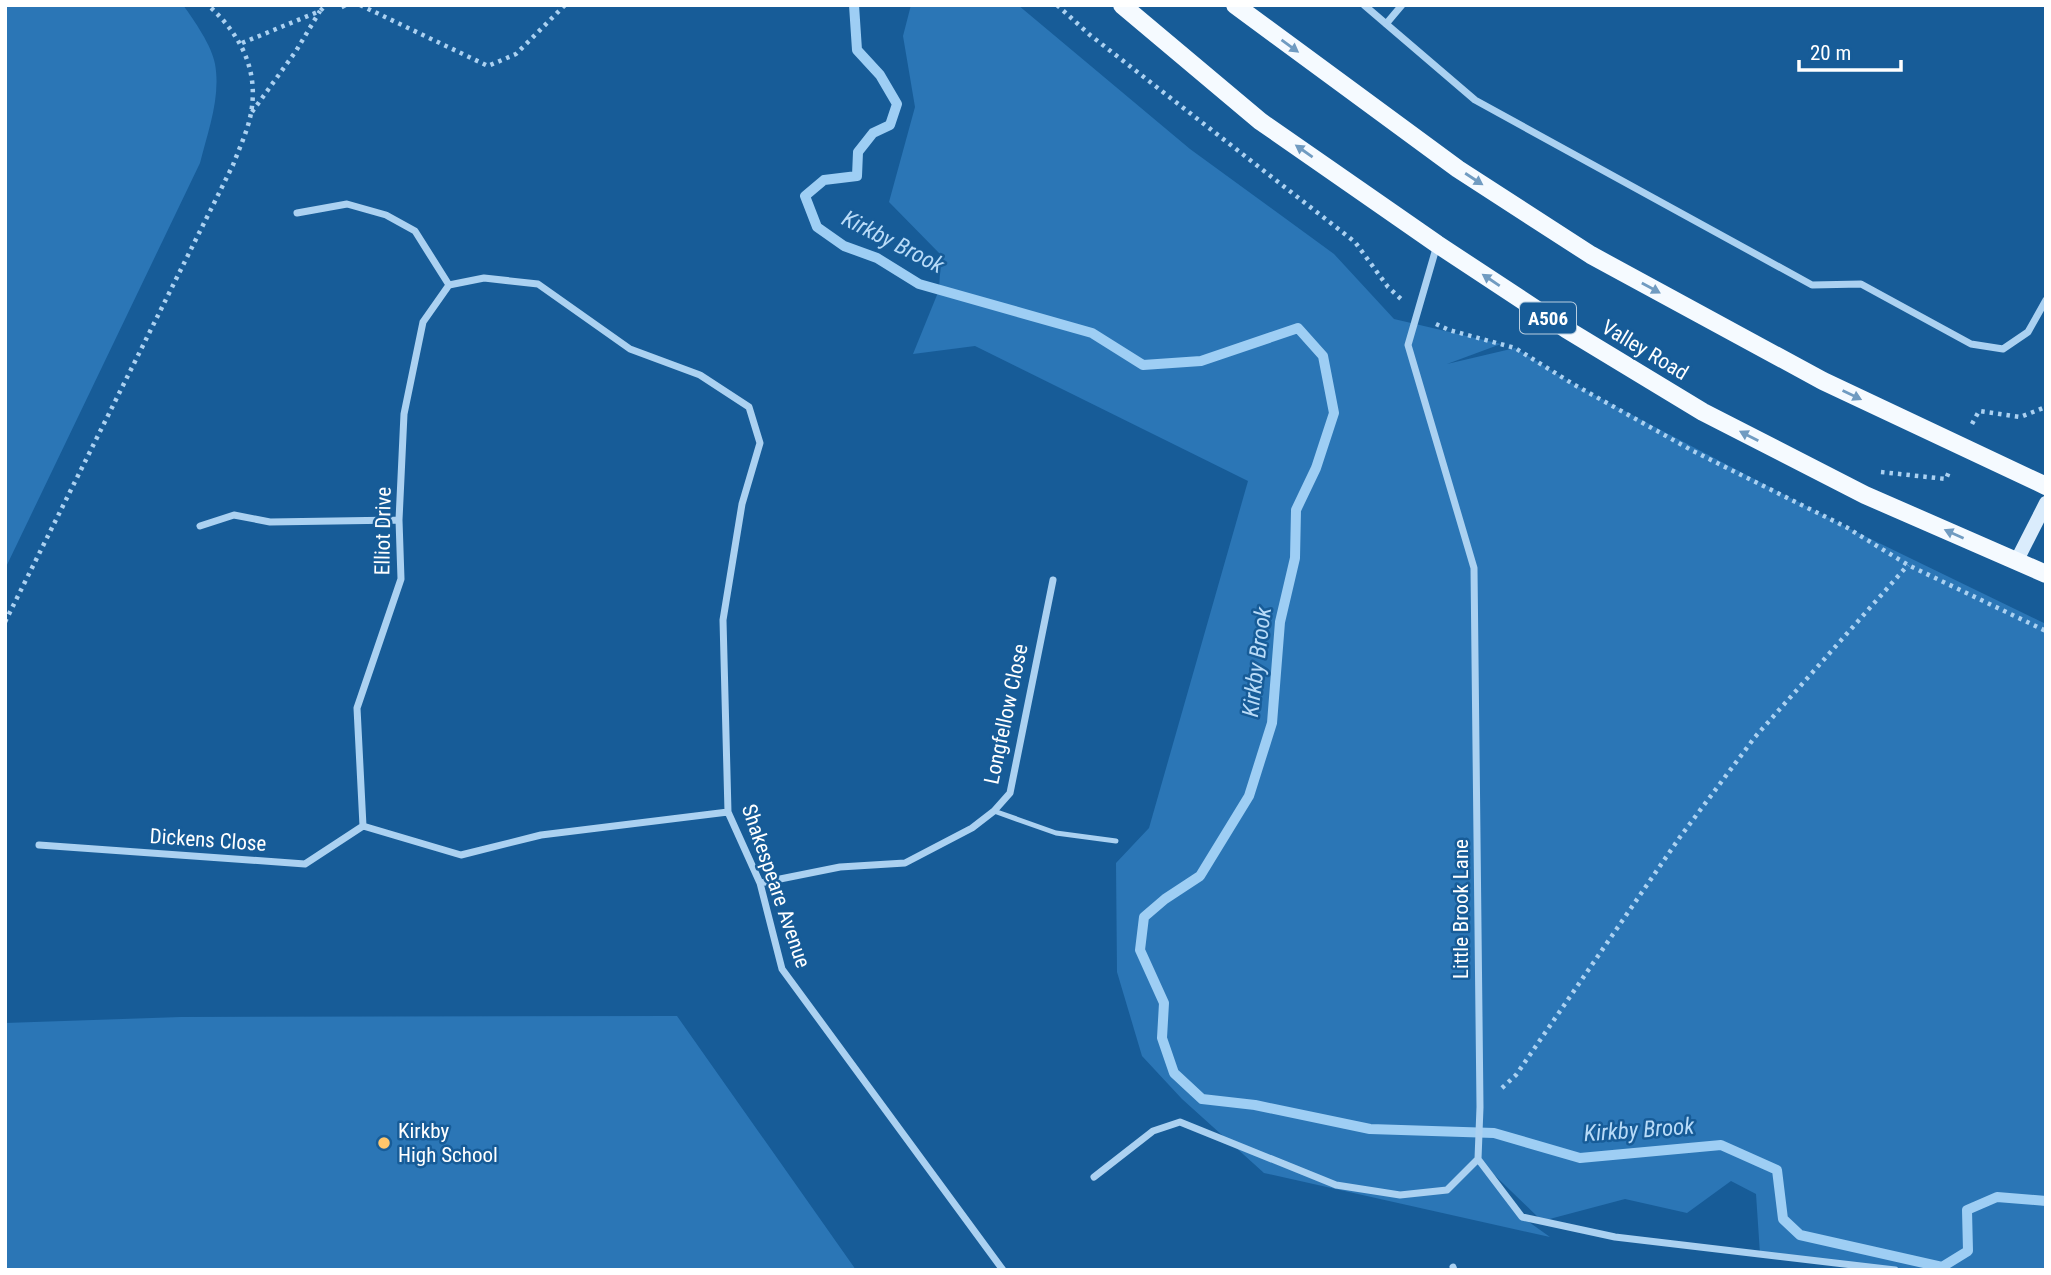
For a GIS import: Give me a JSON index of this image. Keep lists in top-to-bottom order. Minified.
{"streets":{"main road":["A506","Valley Road"],"street":["Elliot Drive","Longfellow Close","Dickens Close","Shakespeare Avenue","Little Brook Lane"]},"crossings":[["Valley Road","Little Brook Lane"],["Elliot Drive","Dickens Close"],["Elliot Drive","Shakespeare Avenue"],["Longfellow Close","Shakespeare Avenue"]],"water":["Kirkby Brook"],"places":["Kirkby High School"],"scale_bar":"20 m"}
